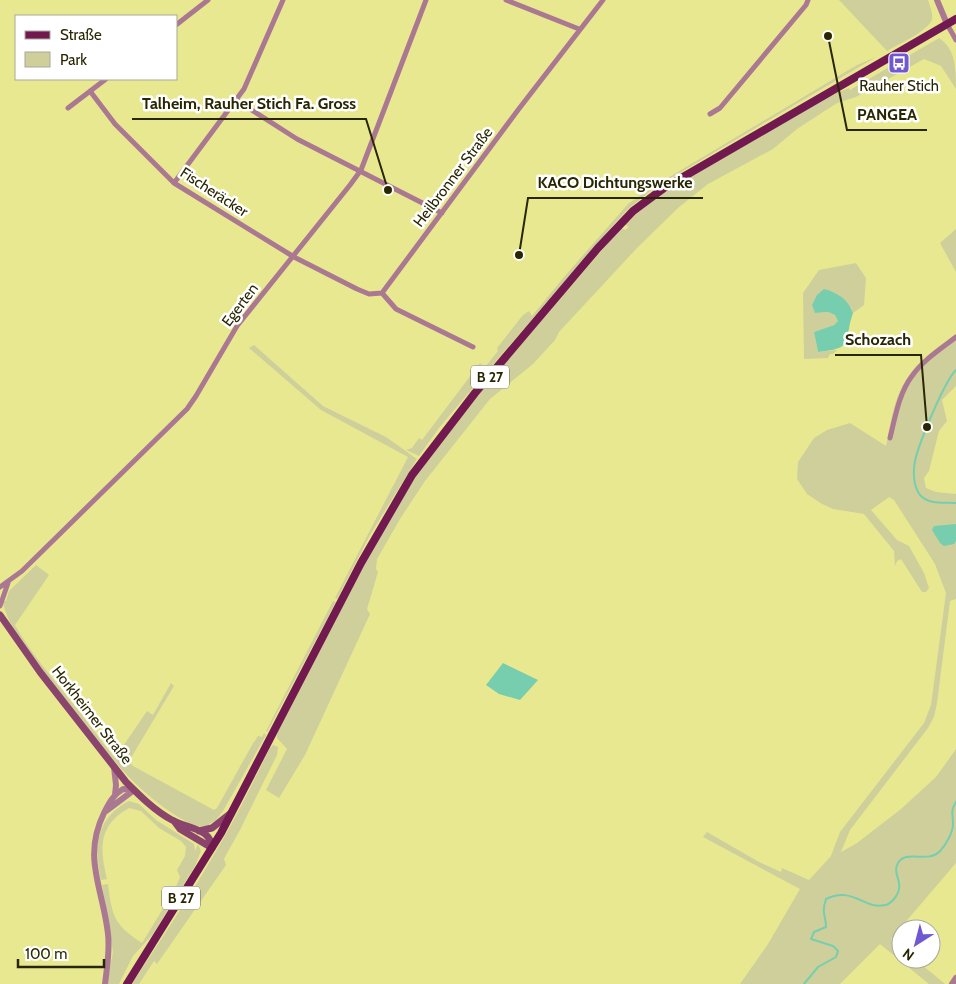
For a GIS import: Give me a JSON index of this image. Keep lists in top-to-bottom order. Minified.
{"streets":{"main road":["B 27","Horkheimer Straße"],"street":["Heilbronner Straße","Fischeräcker","Egerten"]},"crossings":[["Fischeräcker","Egerten"],["B 27","Horkheimer Straße"]],"places":{"other":["PANGEA","Talheim, Rauher Stich Fa. Gross","KACO Dichtungswerke","Schozach"],"bus stop":["Rauher Stich"]},"legend":["Straße","Park"],"scale_bar":"100 m","north":"bottom left"}
